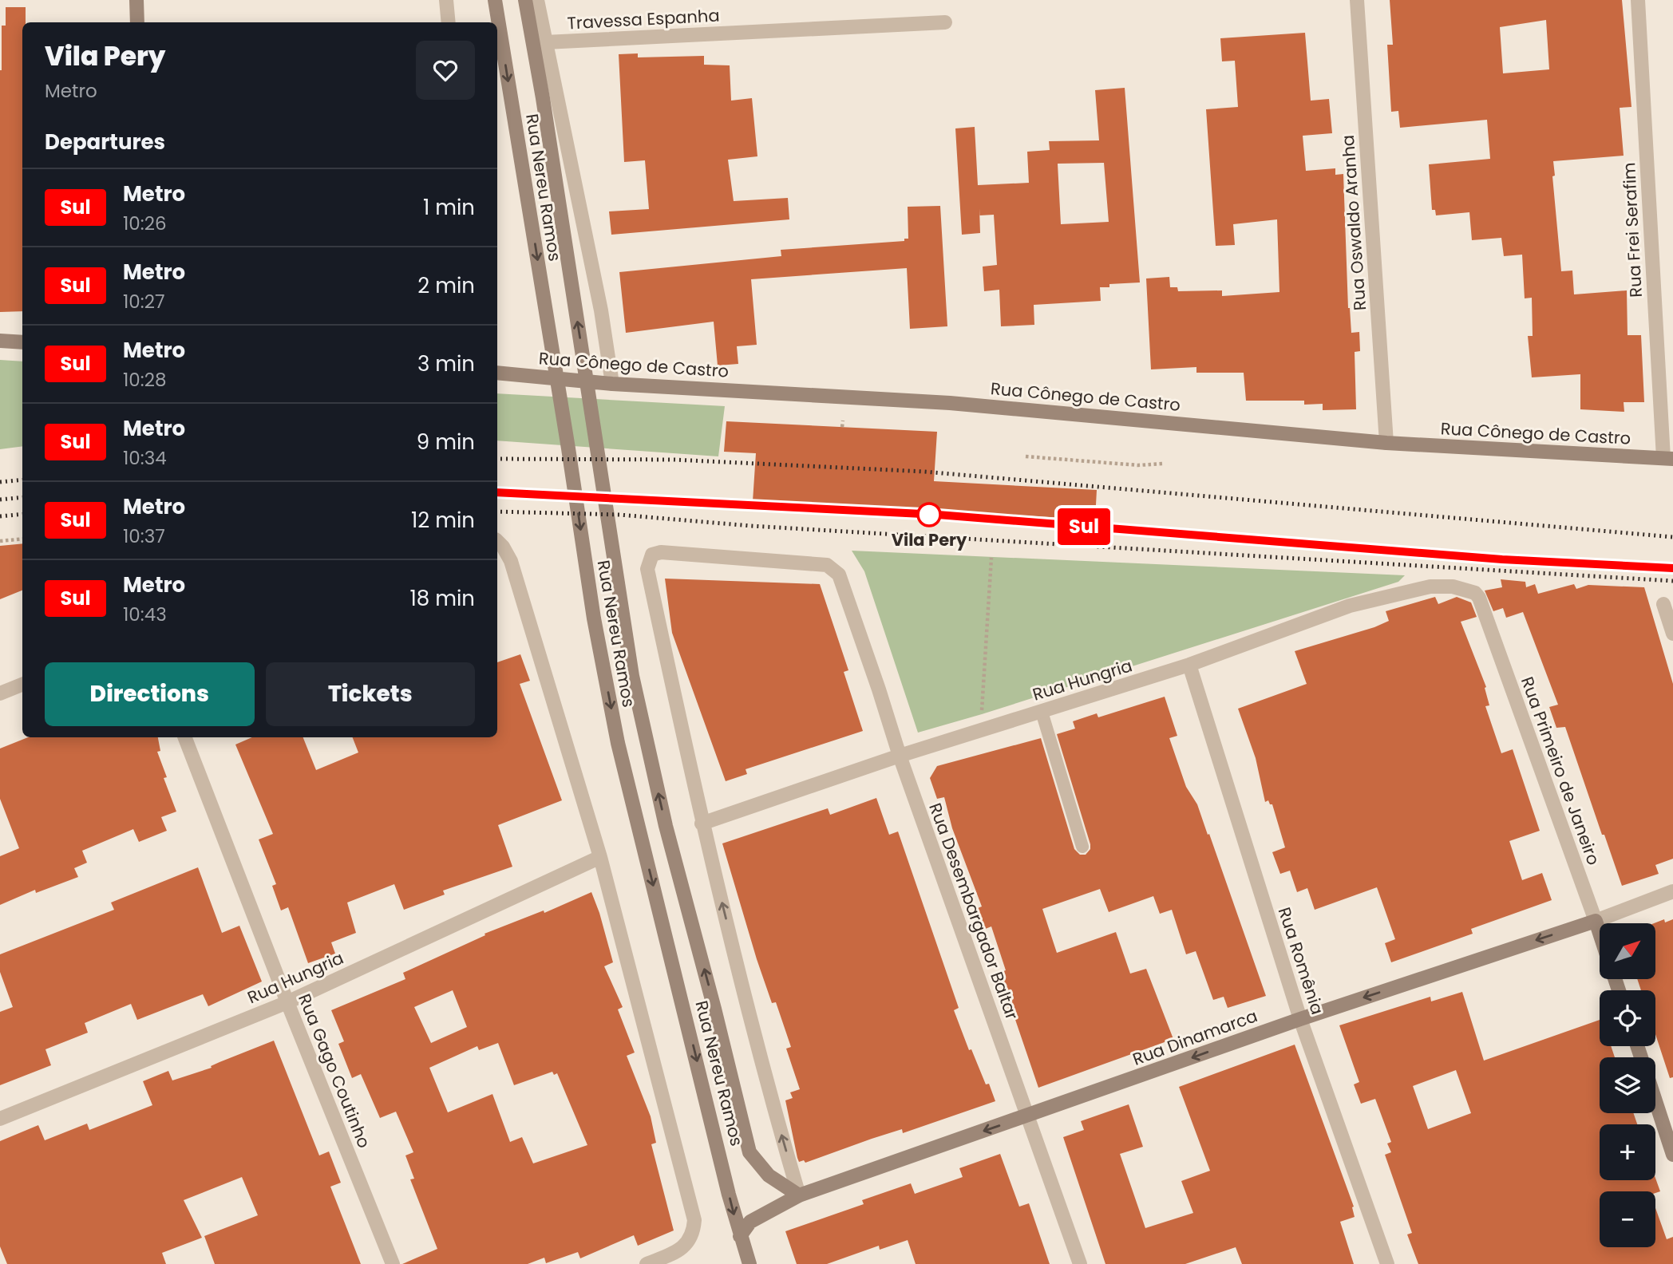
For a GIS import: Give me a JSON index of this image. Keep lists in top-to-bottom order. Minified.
{"streets":{"street":["Travessa Espanha","Rua Nereu Ramos","Rua Oswaldo Aranha","Rua Frei Serafim","Rua Cônego de Castro","Rua Hungria","Rua Primeiro de Janeiro","Rua Desembargador Baltar","Rua Romênia","Rua Dinamarca","Rua Gago Coutinho"]},"crossings":[["Travessa Espanha","Rua Nereu Ramos"],["Rua Nereu Ramos","Rua Cônego de Castro"],["Rua Nereu Ramos","Rua Dinamarca"],["Rua Oswaldo Aranha","Rua Cônego de Castro"],["Rua Frei Serafim","Rua Cônego de Castro"],["Rua Hungria","Rua Primeiro de Janeiro"],["Rua Hungria","Rua Desembargador Baltar"],["Rua Hungria","Rua Romênia"],["Rua Hungria","Rua Gago Coutinho"],["Rua Primeiro de Janeiro","Rua Dinamarca"],["Rua Desembargador Baltar","Rua Dinamarca"],["Rua Romênia","Rua Dinamarca"]],"one_way":["Rua Dinamarca"],"places":["Vila Pery"],"lines":["metro line Sul"],"north":"top right","page":{"on_map":"Sul","heading":[["Vila Pery","Metro"],"Departures"],"list":[{"mark":"Sul","name":"Metro","note":"10:26","value":"1 min"},{"mark":"Sul","name":"Metro","note":"10:27","value":"2 min"},{"mark":"Sul","name":"Metro","note":"10:28","value":"3 min"},{"mark":"Sul","name":"Metro","note":"10:34","value":"9 min"},{"mark":"Sul","name":"Metro","note":"10:37","value":"12 min"},{"mark":"Sul","name":"Metro","note":"10:43","value":"18 min"}],"buttons":["Directions","Tickets"],"map_buttons":["+","−"]}}
